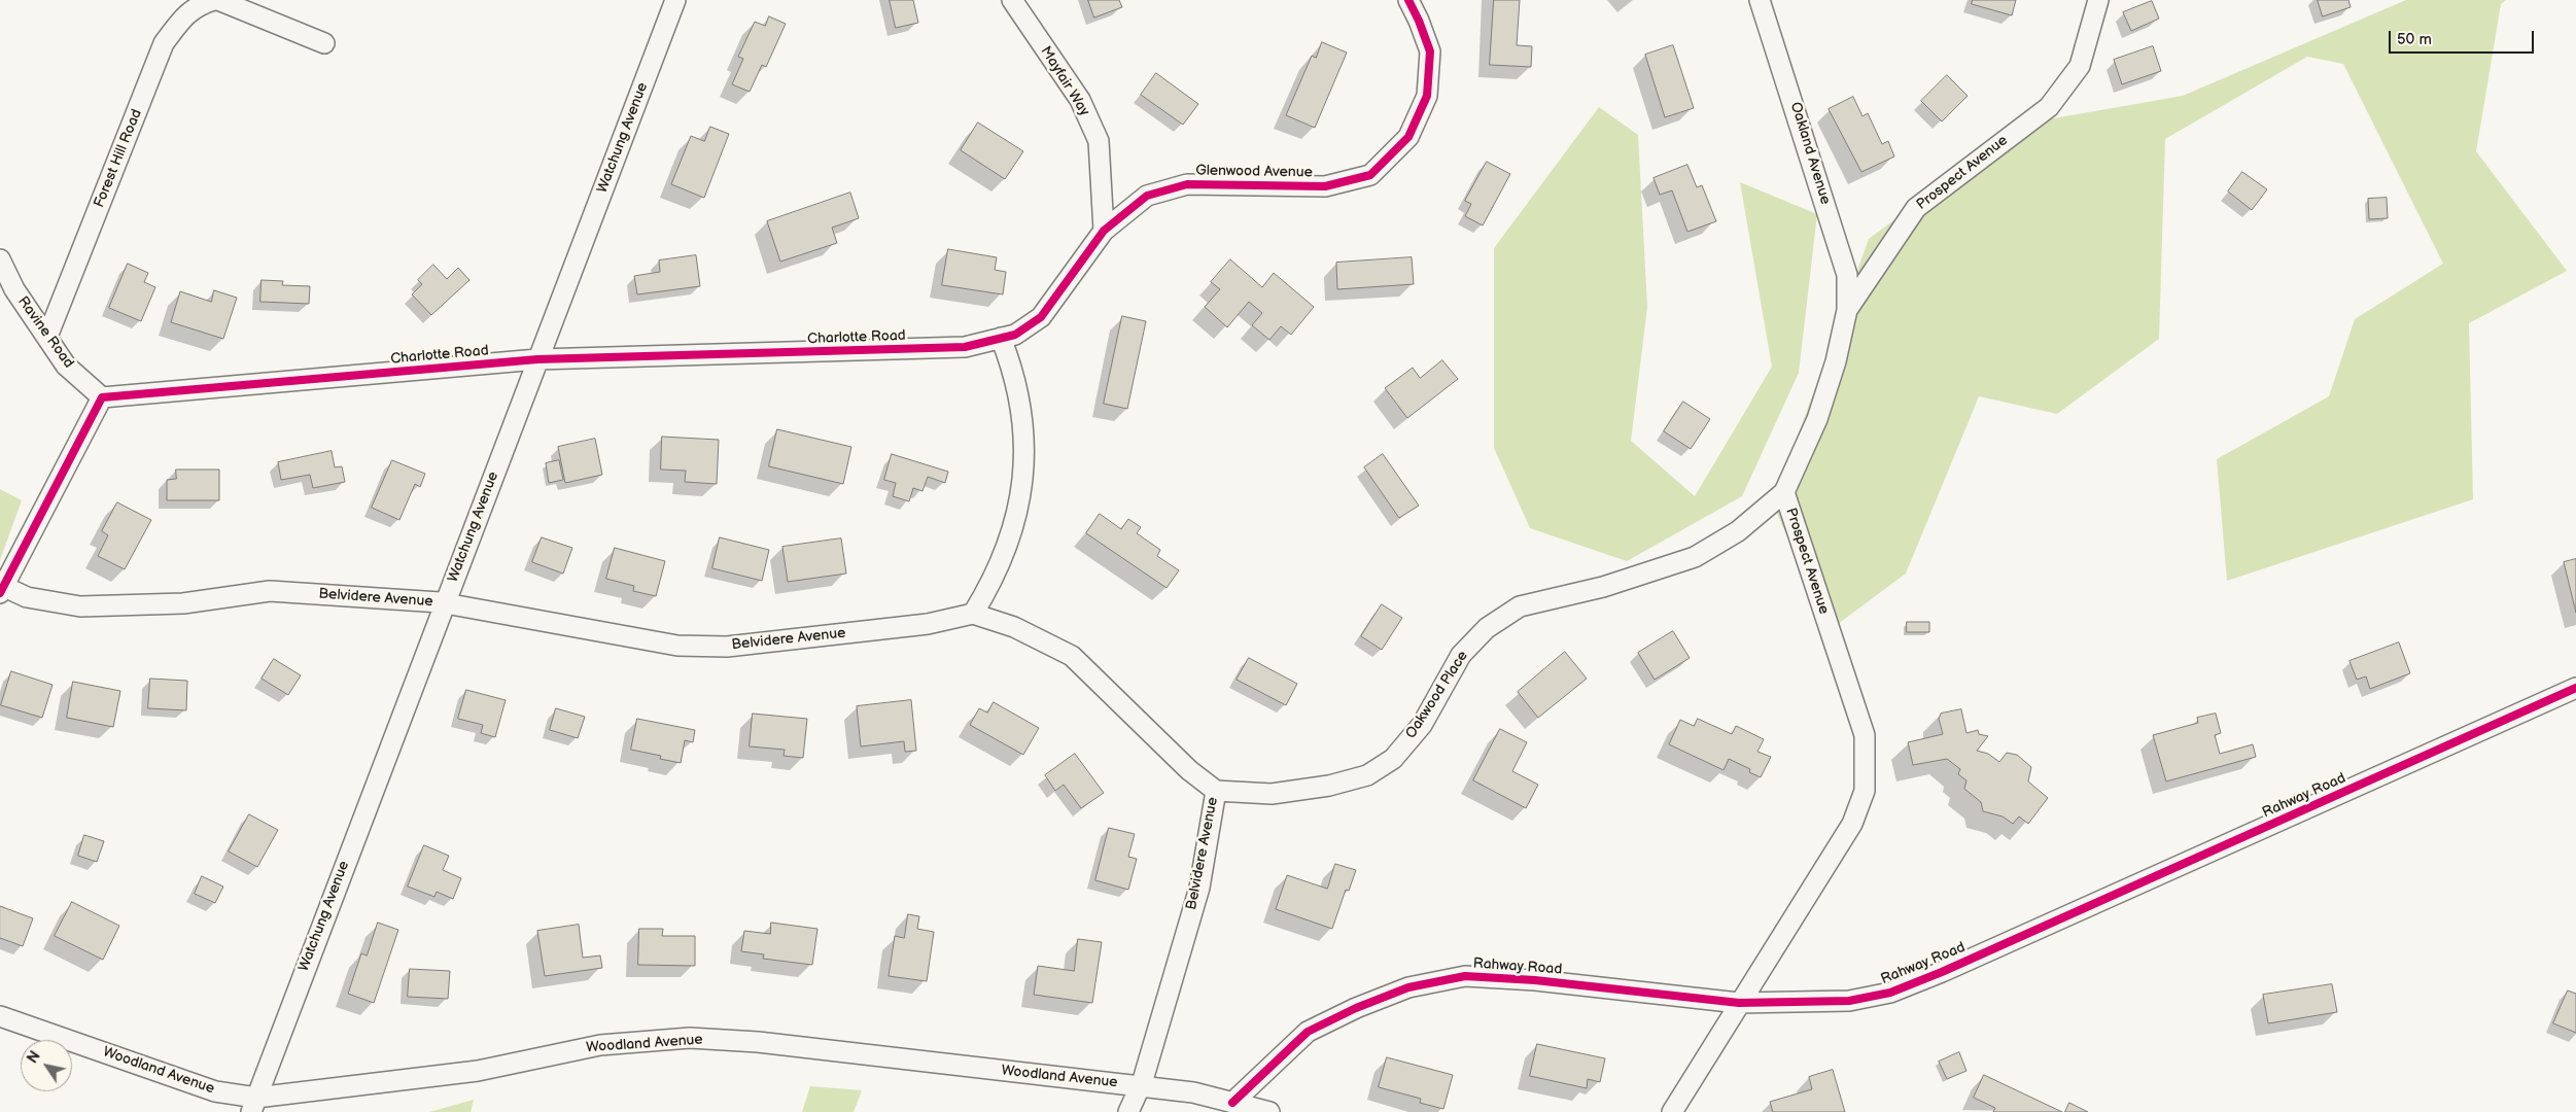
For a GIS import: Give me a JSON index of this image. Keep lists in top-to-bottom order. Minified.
{"streets":{"street":["Mayfair Way","Watchung Avenue","Oakland Avenue","Forest Hill Road","Glenwood Avenue","Prospect Avenue","Ravine Road","Charlotte Road","Belvidere Avenue","Oakwood Place","Rahway Road","Woodland Avenue"]},"crossings":[["Mayfair Way","Glenwood Avenue"],["Watchung Avenue","Charlotte Road"],["Watchung Avenue","Belvidere Avenue"],["Watchung Avenue","Woodland Avenue"],["Oakland Avenue","Prospect Avenue"],["Forest Hill Road","Ravine Road"],["Glenwood Avenue","Charlotte Road"],["Prospect Avenue","Oakwood Place"],["Prospect Avenue","Rahway Road"],["Ravine Road","Charlotte Road"],["Belvidere Avenue","Oakwood Place"],["Belvidere Avenue","Woodland Avenue"],["Rahway Road","Woodland Avenue"]],"scale_bar":"50 m","north":"top left"}
